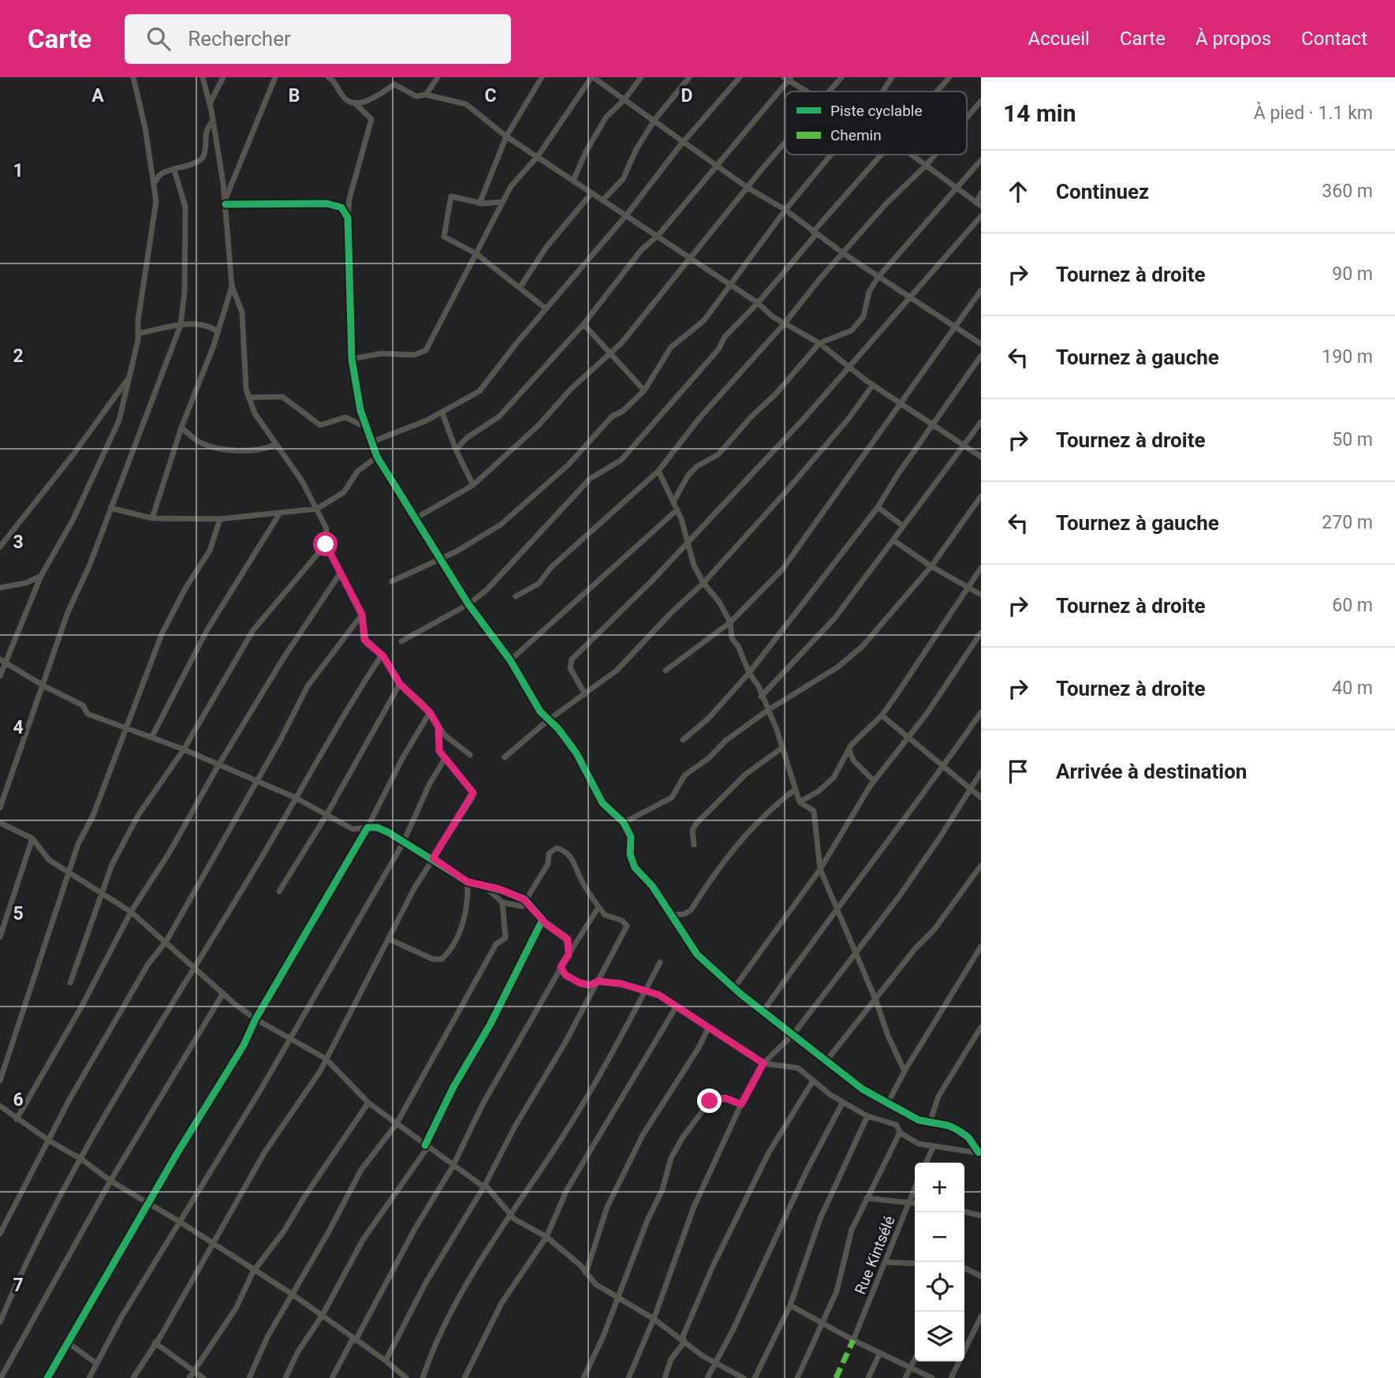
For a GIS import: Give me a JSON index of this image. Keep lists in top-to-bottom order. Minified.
{"streets":{"street":["Rue Kintsélé"]},"legend":["Piste cyclable","Chemin"],"page":{"header":"Carte","search":"Rechercher","nav":["Accueil","Carte","À propos","Contact"],"heading":["14 min","À pied · 1.1 km"],"list":[["Continuez","360 m"],["Tournez à droite","90 m"],["Tournez à gauche","190 m"],["Tournez à droite","50 m"],["Tournez à gauche","270 m"],["Tournez à droite","60 m"],["Tournez à droite","40 m"],"Arrivée à destination"],"map_buttons":["+","−"]},"grid":{"columns":["A","B","C","D"],"rows":["1","2","3","4","5","6","7"]}}
